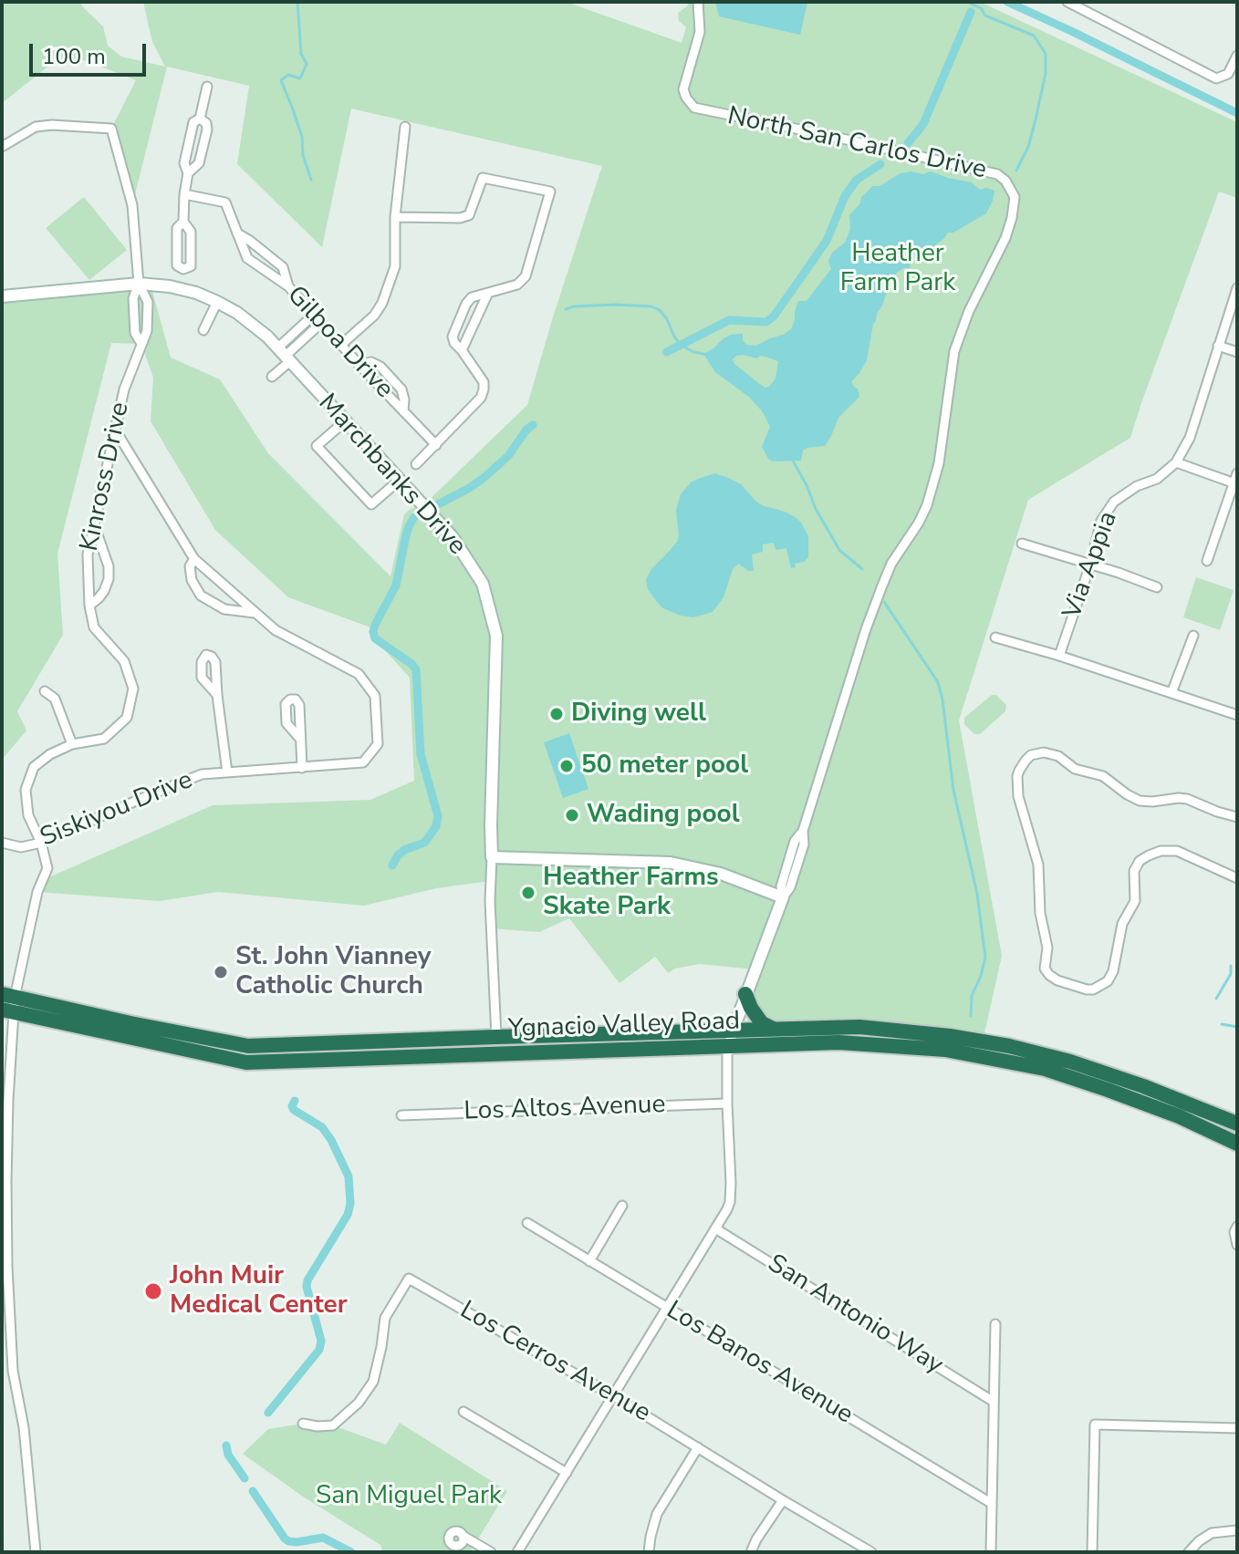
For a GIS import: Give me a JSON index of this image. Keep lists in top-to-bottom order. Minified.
{"streets":{"highway":["Ygnacio Valley Road"],"street":["North San Carlos Drive","Gilboa Drive","Marchbanks Drive","Kinross Drive","Via Appia","Siskiyou Drive","Los Altos Avenue","San Antonio Way","Los Cerros Avenue","Los Banos Avenue"]},"crossings":[["North San Carlos Drive","Ygnacio Valley Road"],["Marchbanks Drive","Kinross Drive"],["Marchbanks Drive","Ygnacio Valley Road"],["Kinross Drive","Siskiyou Drive"],["Kinross Drive","Ygnacio Valley Road"]],"parks":["Heather Farm Park","San Miguel Park"],"places":["Diving well","50 meter pool","Wading pool","Heather Farms Skate Park","St. John Vianney Catholic Church","John Muir Medical Center"],"scale_bar":"100 m"}
